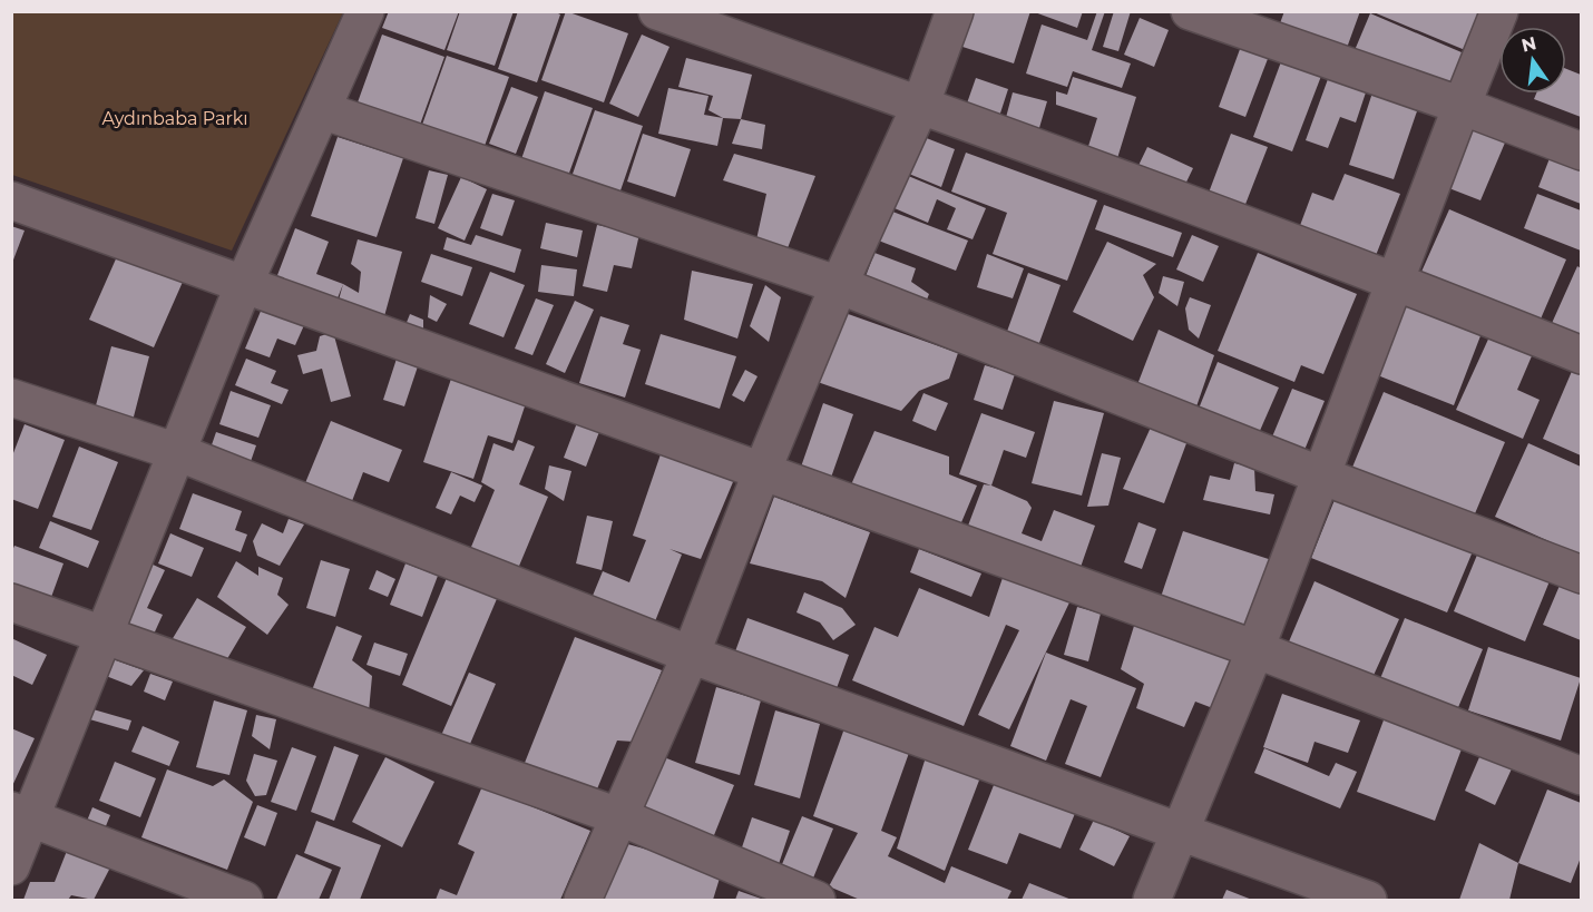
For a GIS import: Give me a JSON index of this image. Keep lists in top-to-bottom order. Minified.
{"parks":["Aydınbaba Parkı"],"north":"top"}
